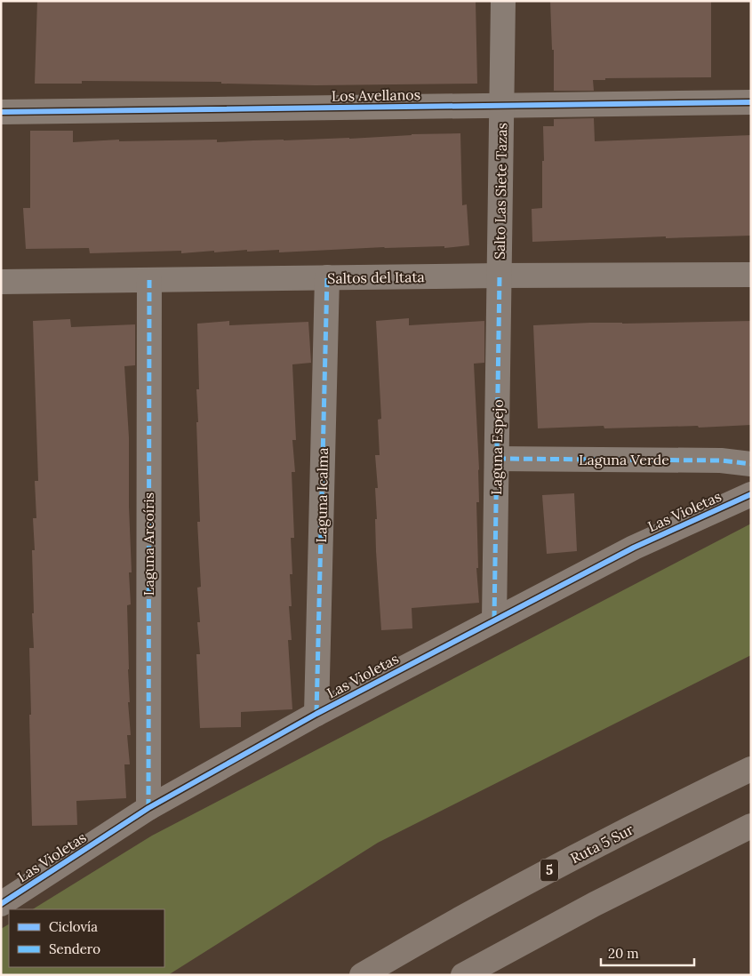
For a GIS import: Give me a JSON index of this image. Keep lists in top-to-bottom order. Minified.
{"streets":{"highway":["Ruta 5 Sur","5"],"street":["Los Avellanos","Salto Las Siete Tazas","Saltos del Itata","Laguna Espejo","Laguna Verde","Laguna Icalma","Las Violetas","Laguna Arcoíris"]},"crossings":[["Los Avellanos","Salto Las Siete Tazas"],["Salto Las Siete Tazas","Saltos del Itata"],["Salto Las Siete Tazas","Laguna Espejo"],["Saltos del Itata","Laguna Espejo"],["Saltos del Itata","Laguna Icalma"],["Saltos del Itata","Laguna Arcoíris"],["Laguna Espejo","Laguna Verde"],["Laguna Espejo","Las Violetas"],["Laguna Icalma","Las Violetas"],["Las Violetas","Laguna Arcoíris"]],"legend":["Ciclovía","Sendero"],"scale_bar":"20 m"}
